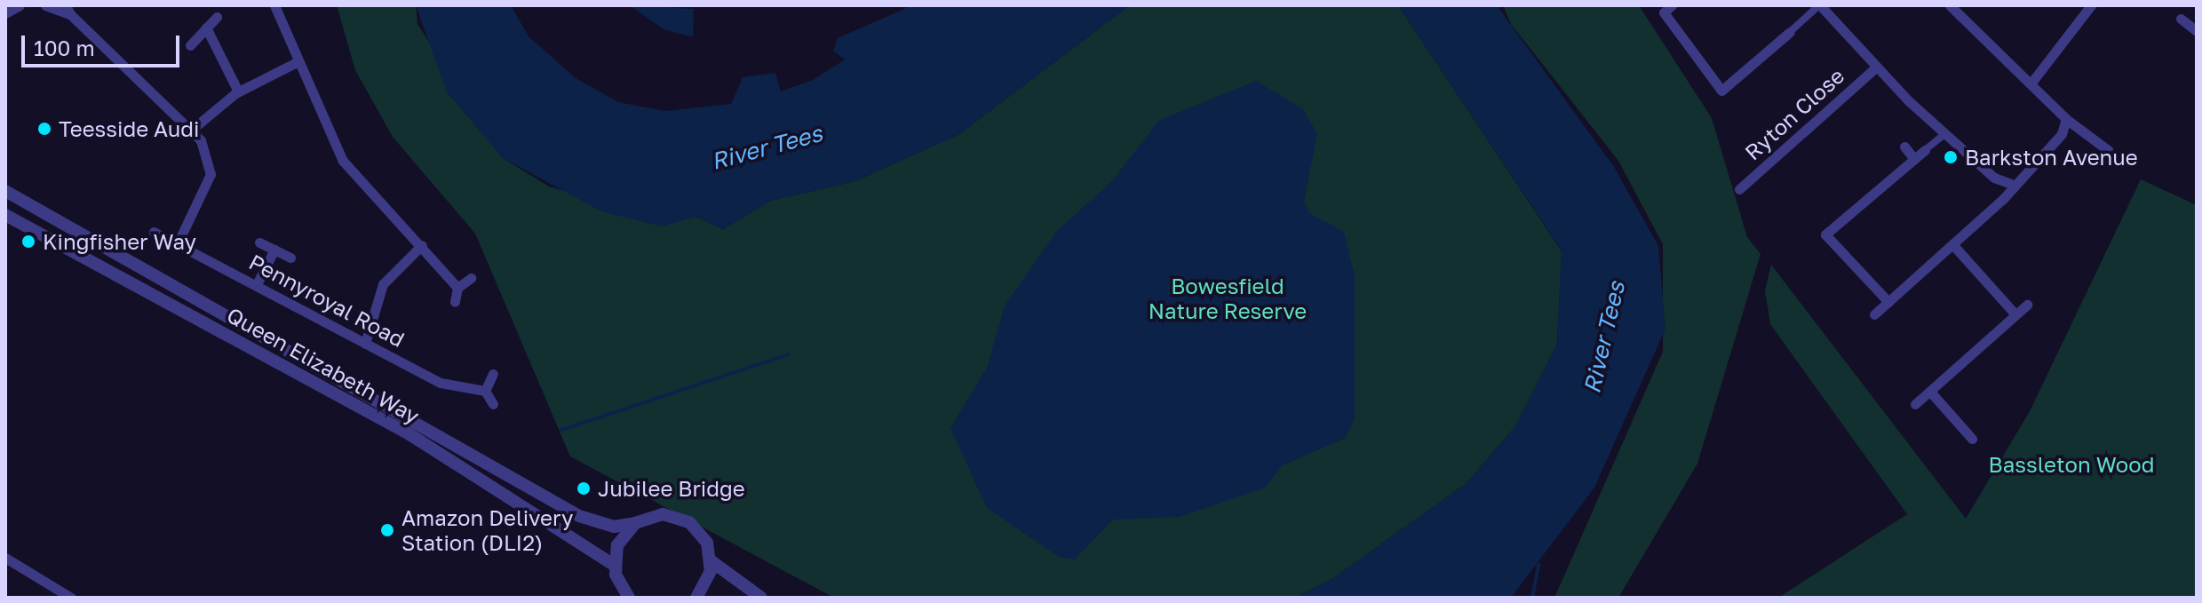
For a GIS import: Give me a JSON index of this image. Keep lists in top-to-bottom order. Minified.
{"streets":{"street":["Ryton Close","Pennyroyal Road","Queen Elizabeth Way"]},"water":["River Tees"],"parks":["Bowesfield Nature Reserve","Bassleton Wood"],"places":["Teesside Audi","Barkston Avenue","Kingfisher Way","Jubilee Bridge","Amazon Delivery Station (DLI2)"],"scale_bar":"100 m"}
